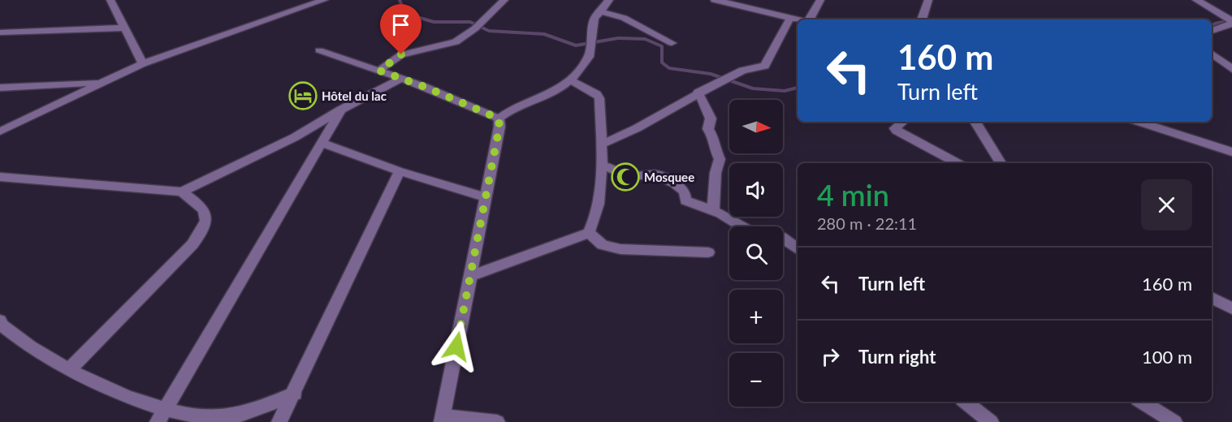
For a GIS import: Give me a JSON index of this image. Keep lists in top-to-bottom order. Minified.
{"places":{"hotel":["Hôtel du lac"],"mosque":["Mosquee"]},"north":"right","page":{"turn":["160 m","Turn left"],"map_buttons":["+","−"],"heading":["4 min","280 m · 22:11"],"list":[{"name":"Turn left","value":"160 m"},{"name":"Turn right","value":"100 m"}]}}
